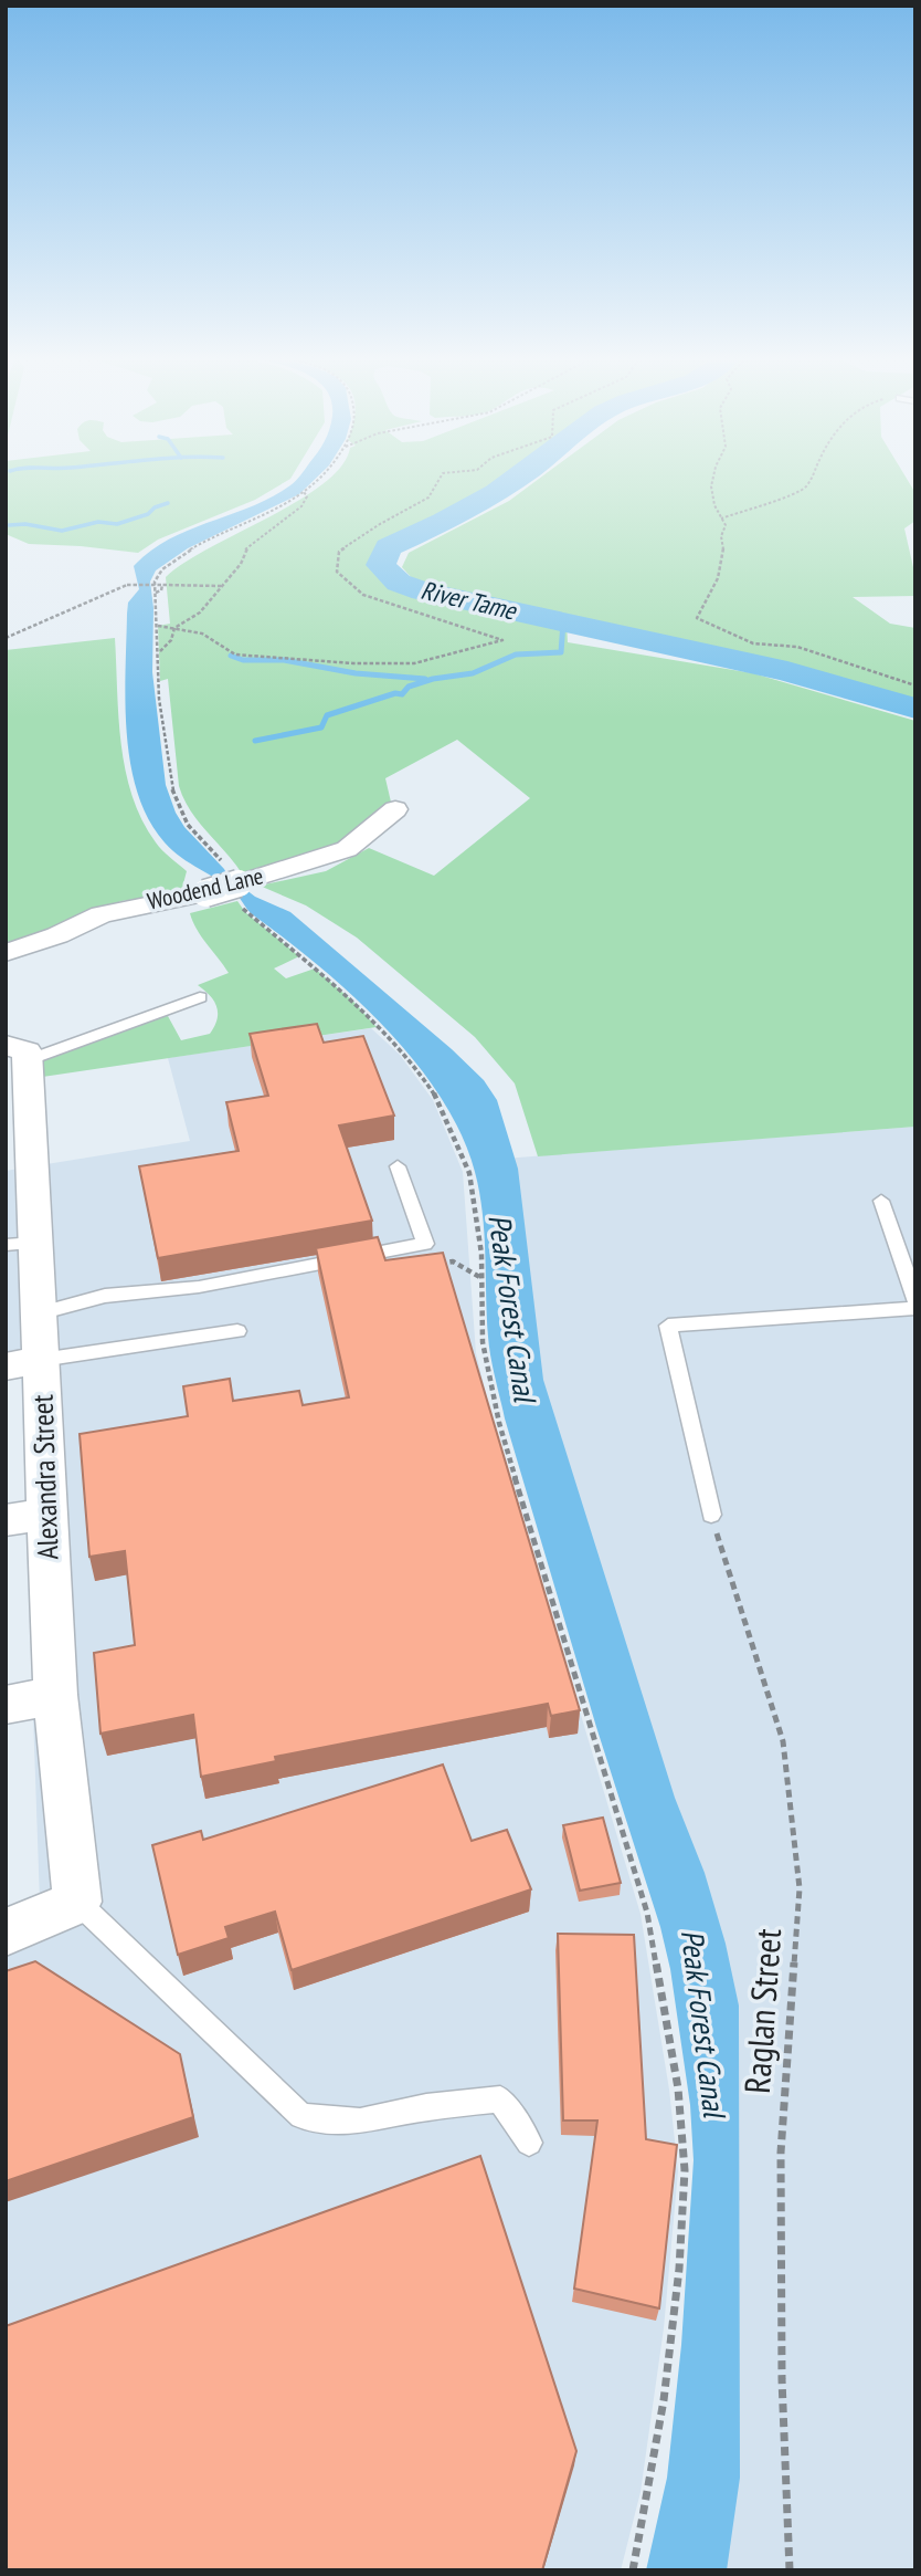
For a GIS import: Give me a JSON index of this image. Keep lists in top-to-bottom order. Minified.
{"streets":{"street":["Woodend Lane","Alexandra Street"],"path":["Raglan Street"]},"water":["River Tame","Peak Forest Canal"]}
